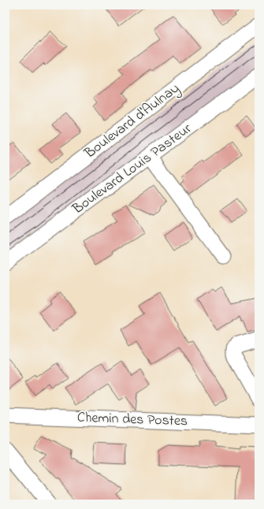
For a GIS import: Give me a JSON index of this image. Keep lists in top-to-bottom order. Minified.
{"streets":{"street":["Boulevard d'Aulnay","Boulevard Louis Pasteur","Chemin des Postes"]}}
